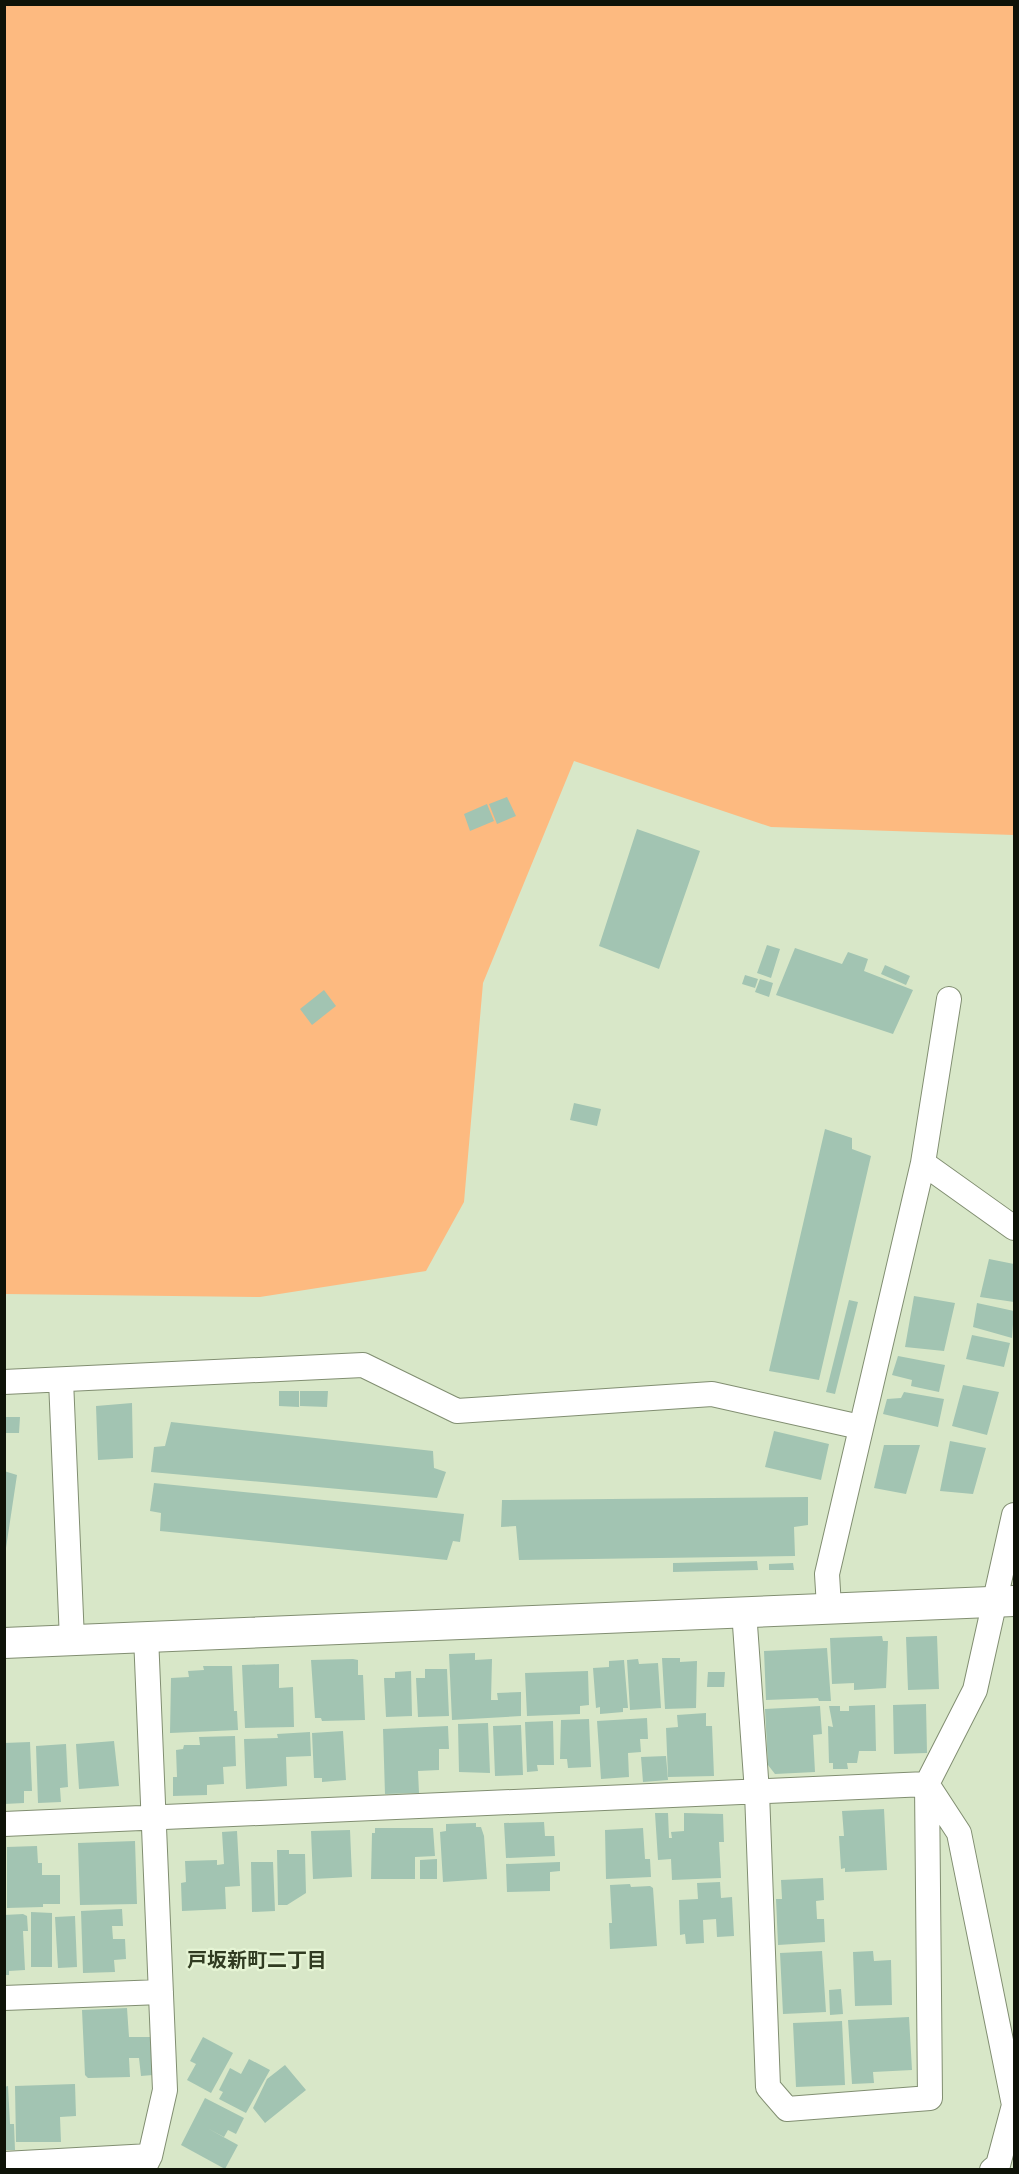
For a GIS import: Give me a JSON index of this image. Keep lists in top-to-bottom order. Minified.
{"districts":["戸坂新町二丁目"]}
